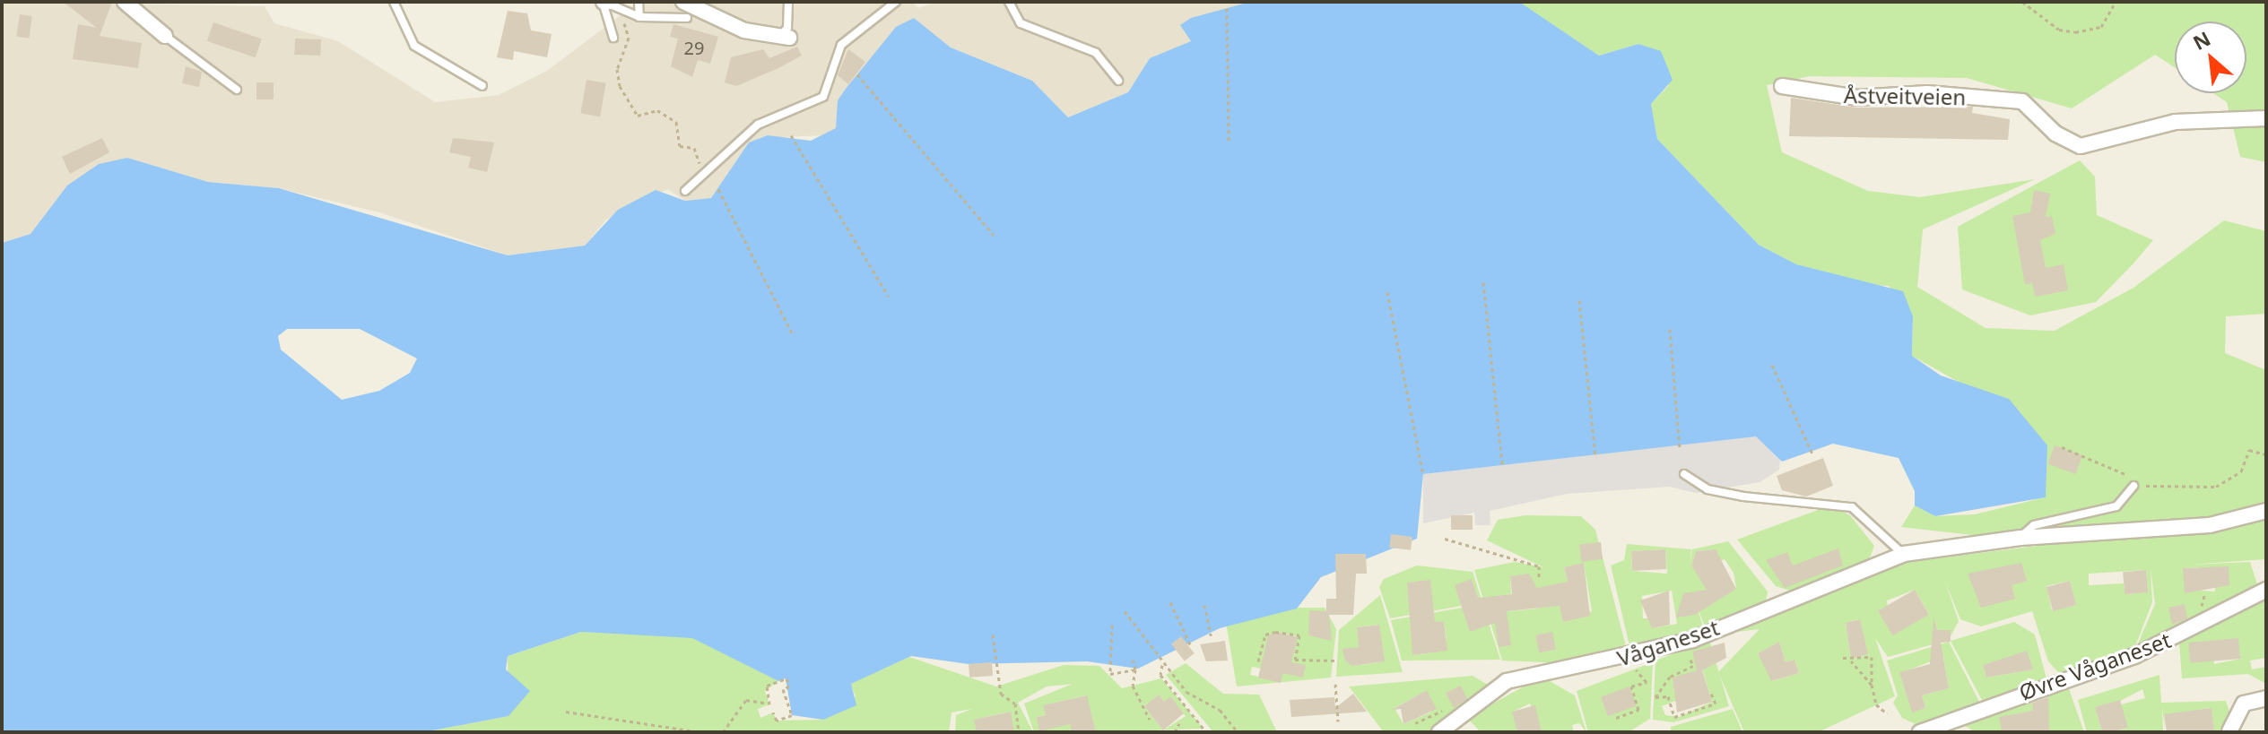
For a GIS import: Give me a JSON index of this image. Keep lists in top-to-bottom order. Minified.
{"streets":{"street":["Åstveitveien","Våganeset","Øvre Våganeset"]},"house_numbers":["29"],"north":"top left"}
